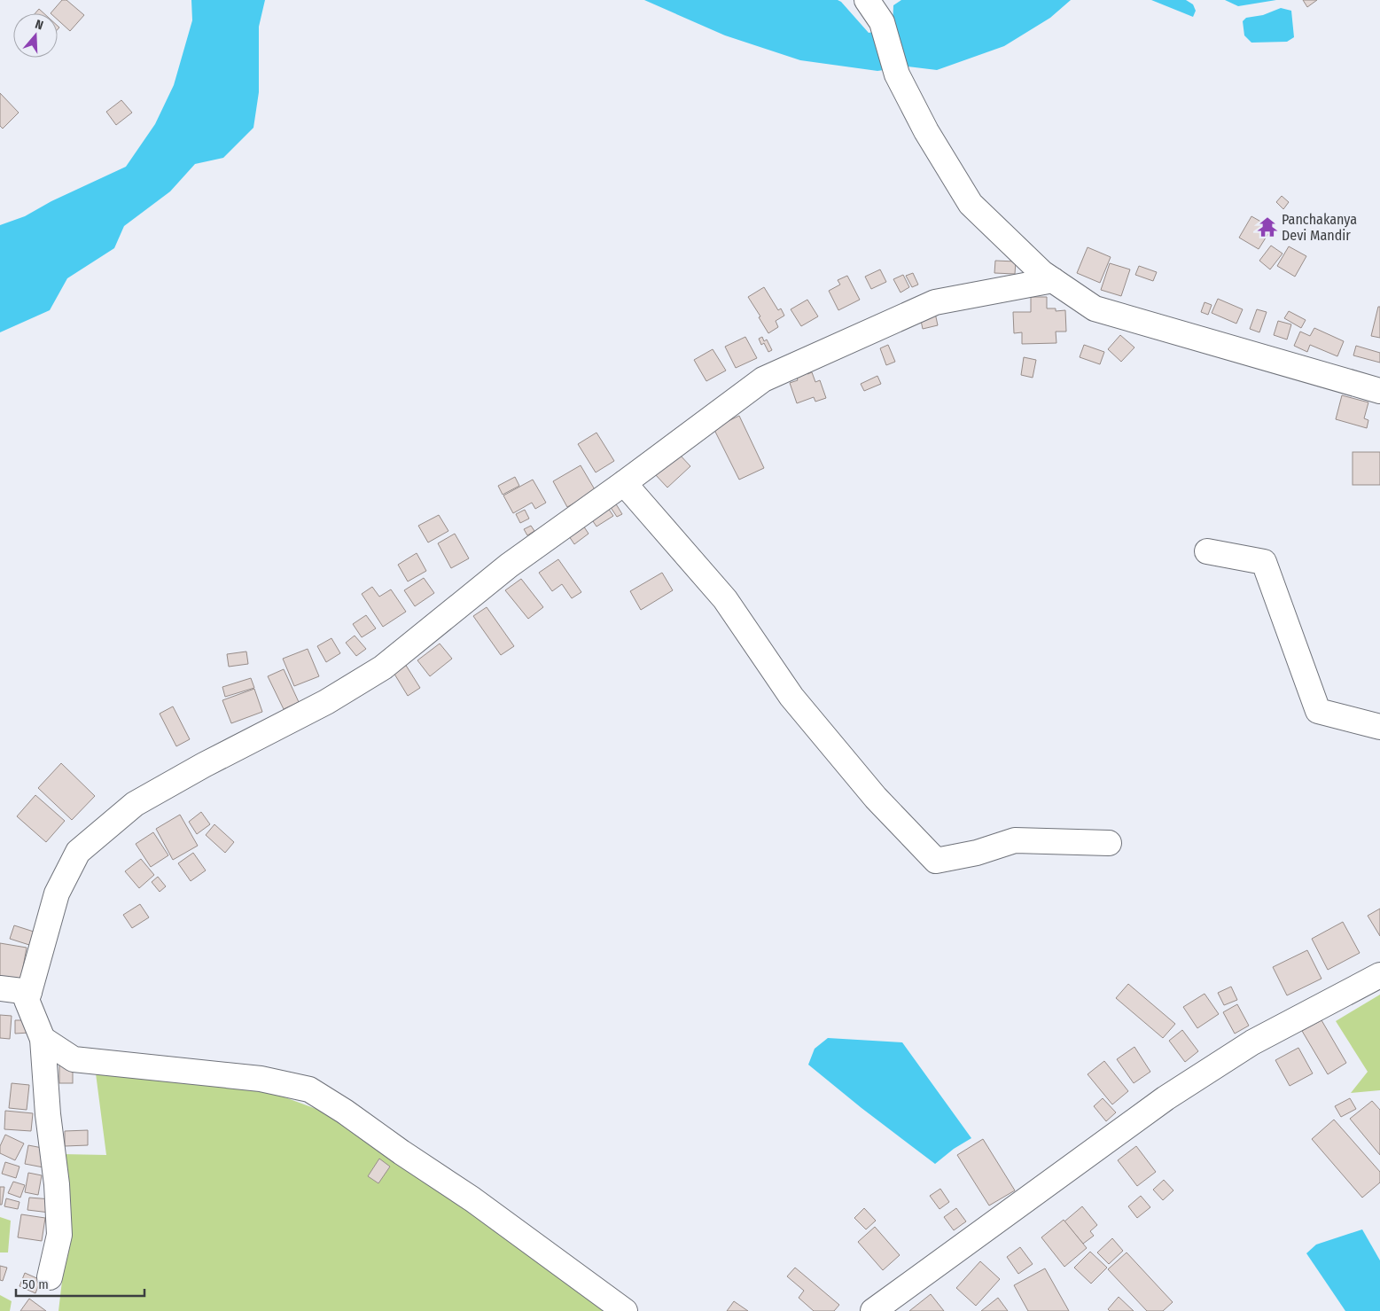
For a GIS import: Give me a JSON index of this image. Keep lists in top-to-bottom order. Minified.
{"places":{"temple":["Panchakanya Devi Mandir"]},"scale_bar":"50 m","north":"top"}
